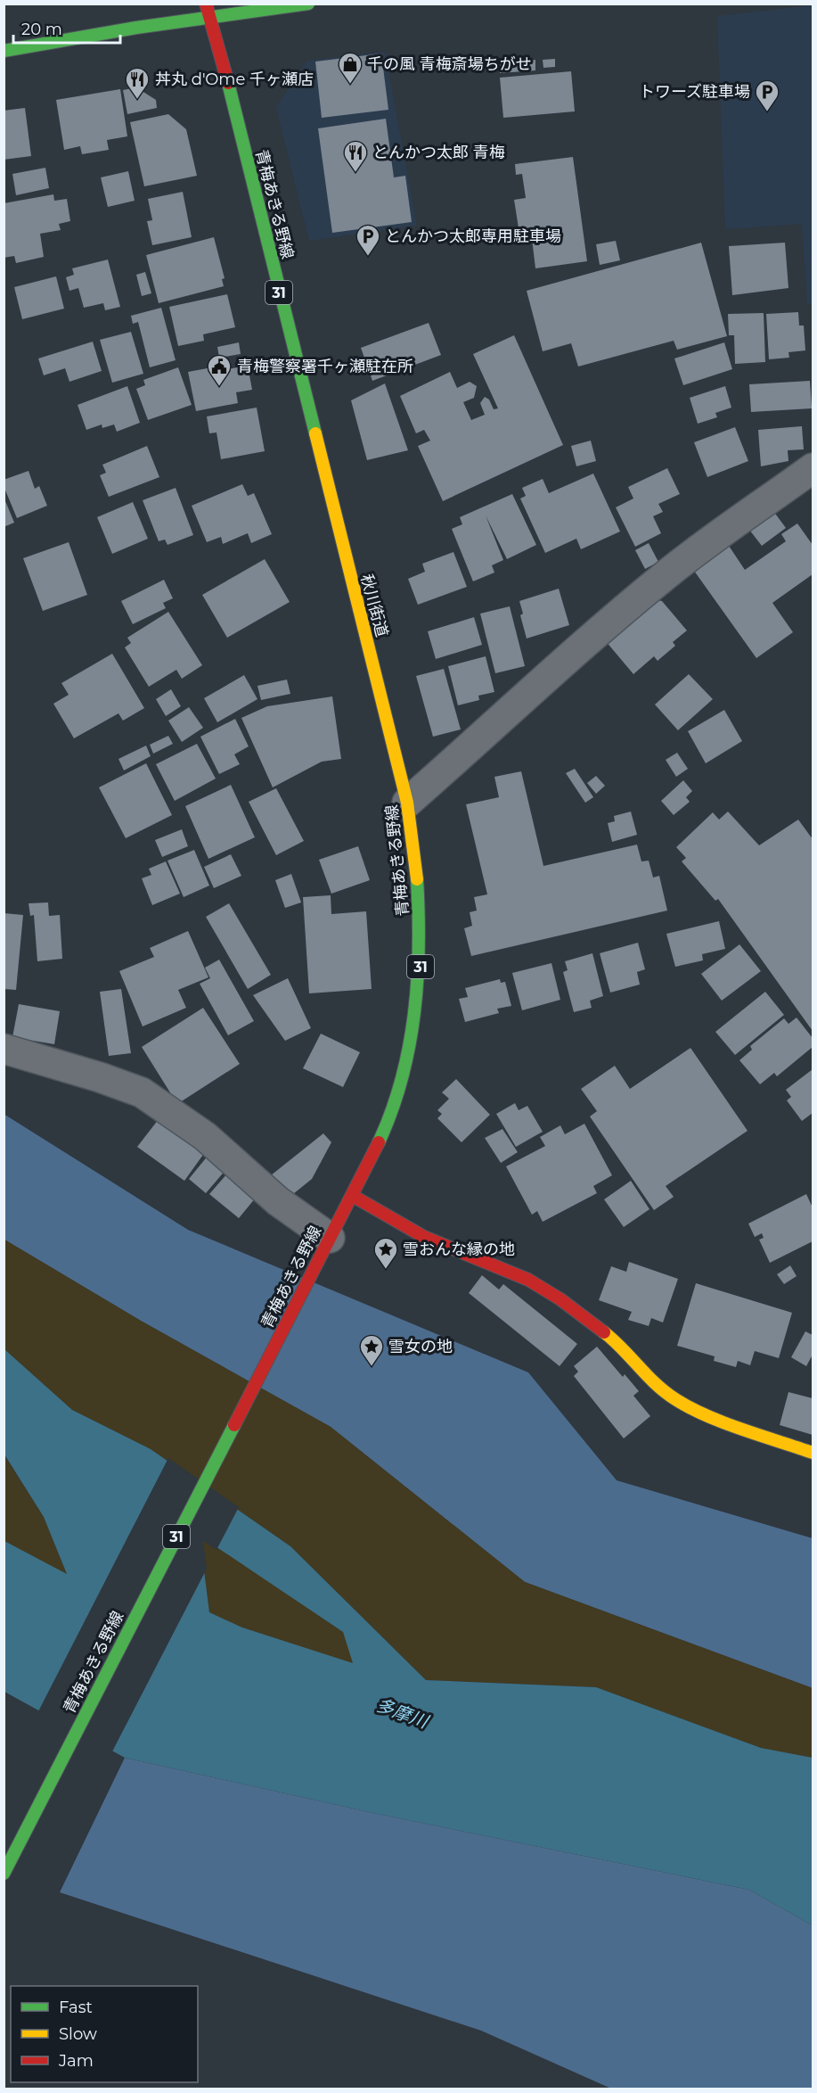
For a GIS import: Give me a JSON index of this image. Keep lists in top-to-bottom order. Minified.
{"streets":{"main road":["青梅あきる野線","31","秋川街道"]},"crossings":[["青梅あきる野線","秋川街道"]],"water":["多摩川"],"places":{"shop":["千の風 青梅斎場ちがせ"],"restaurant":["丼丸 d'Ome 千ヶ瀬店","とんかつ太郎 青梅"],"parking":["トワーズ駐車場","とんかつ太郎専用駐車場"],"public building":["青梅警察署千ヶ瀬駐在所"],"place":["雪おんな縁の地","雪女の地"]},"legend":["Fast","Slow","Jam"],"scale_bar":"20 m"}
